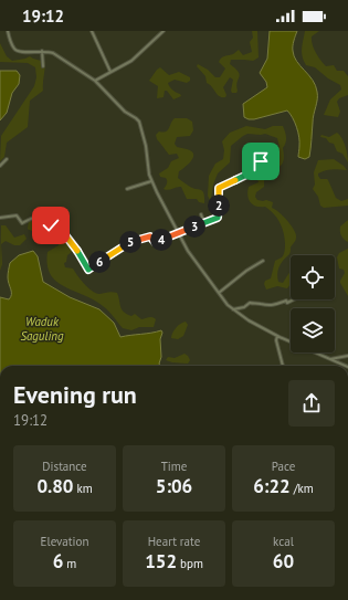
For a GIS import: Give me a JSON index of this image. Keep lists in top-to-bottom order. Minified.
{"water":["Waduk Saguling"],"page":{"status":"19:12","pins":["2","3","4","5","6"],"heading":["Evening run","19:12"],"stats":[["Distance","0.80 km"],["Time","5:06"],["Pace","6:22 /km"],["Elevation","6 m"],["Heart rate","152 bpm"],["kcal","60"]]}}
